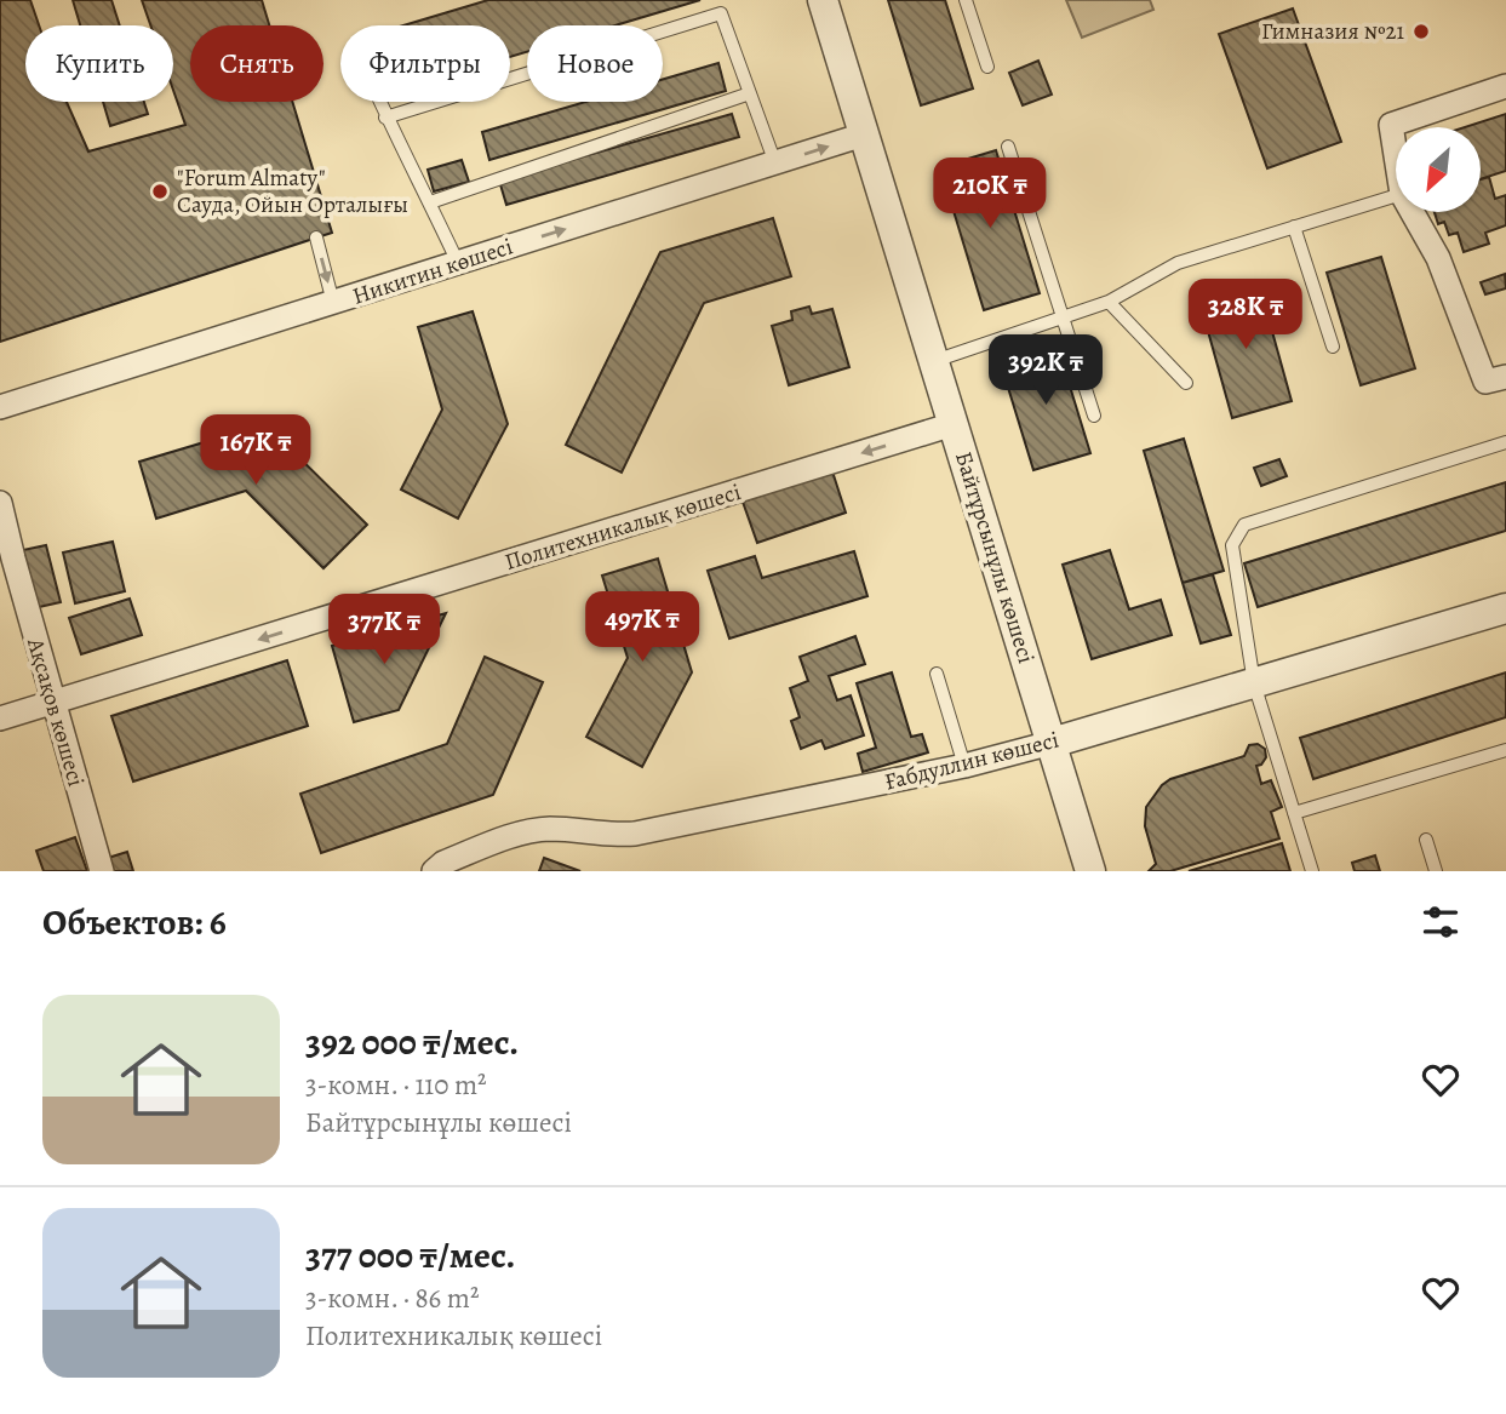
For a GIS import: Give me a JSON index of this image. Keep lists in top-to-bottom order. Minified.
{"streets":{"street":["Никитин көшесі","Политехникалық көшесі","Байтұрсынұлы көшесі","Ақсақов көшесі","Ғабдуллин көшесі"]},"crossings":[["Никитин көшесі","Байтұрсынұлы көшесі"],["Политехникалық көшесі","Байтұрсынұлы көшесі"],["Политехникалық көшесі","Ақсақов көшесі"],["Байтұрсынұлы көшесі","Ғабдуллин көшесі"]],"one_way":["Никитин көшесі","Политехникалық көшесі"],"places":["Гимназия №21","\"Forum Almaty\" Сауда, Ойын Орталығы"],"north":"bottom left","page":{"chip":["Купить","Снять","Фильтры","Новое"],"price":["210K ₸","328K ₸","392K ₸","167K ₸","497K ₸","377K ₸"],"heading":"Объектов: 6","list":[{"name":"392 000 ₸/мес.","note":"3-комн. · 110 m² · Байтұрсынұлы көшесі"},{"name":"377 000 ₸/мес.","note":"3-комн. · 86 m² · Политехникалық көшесі"}]}}
